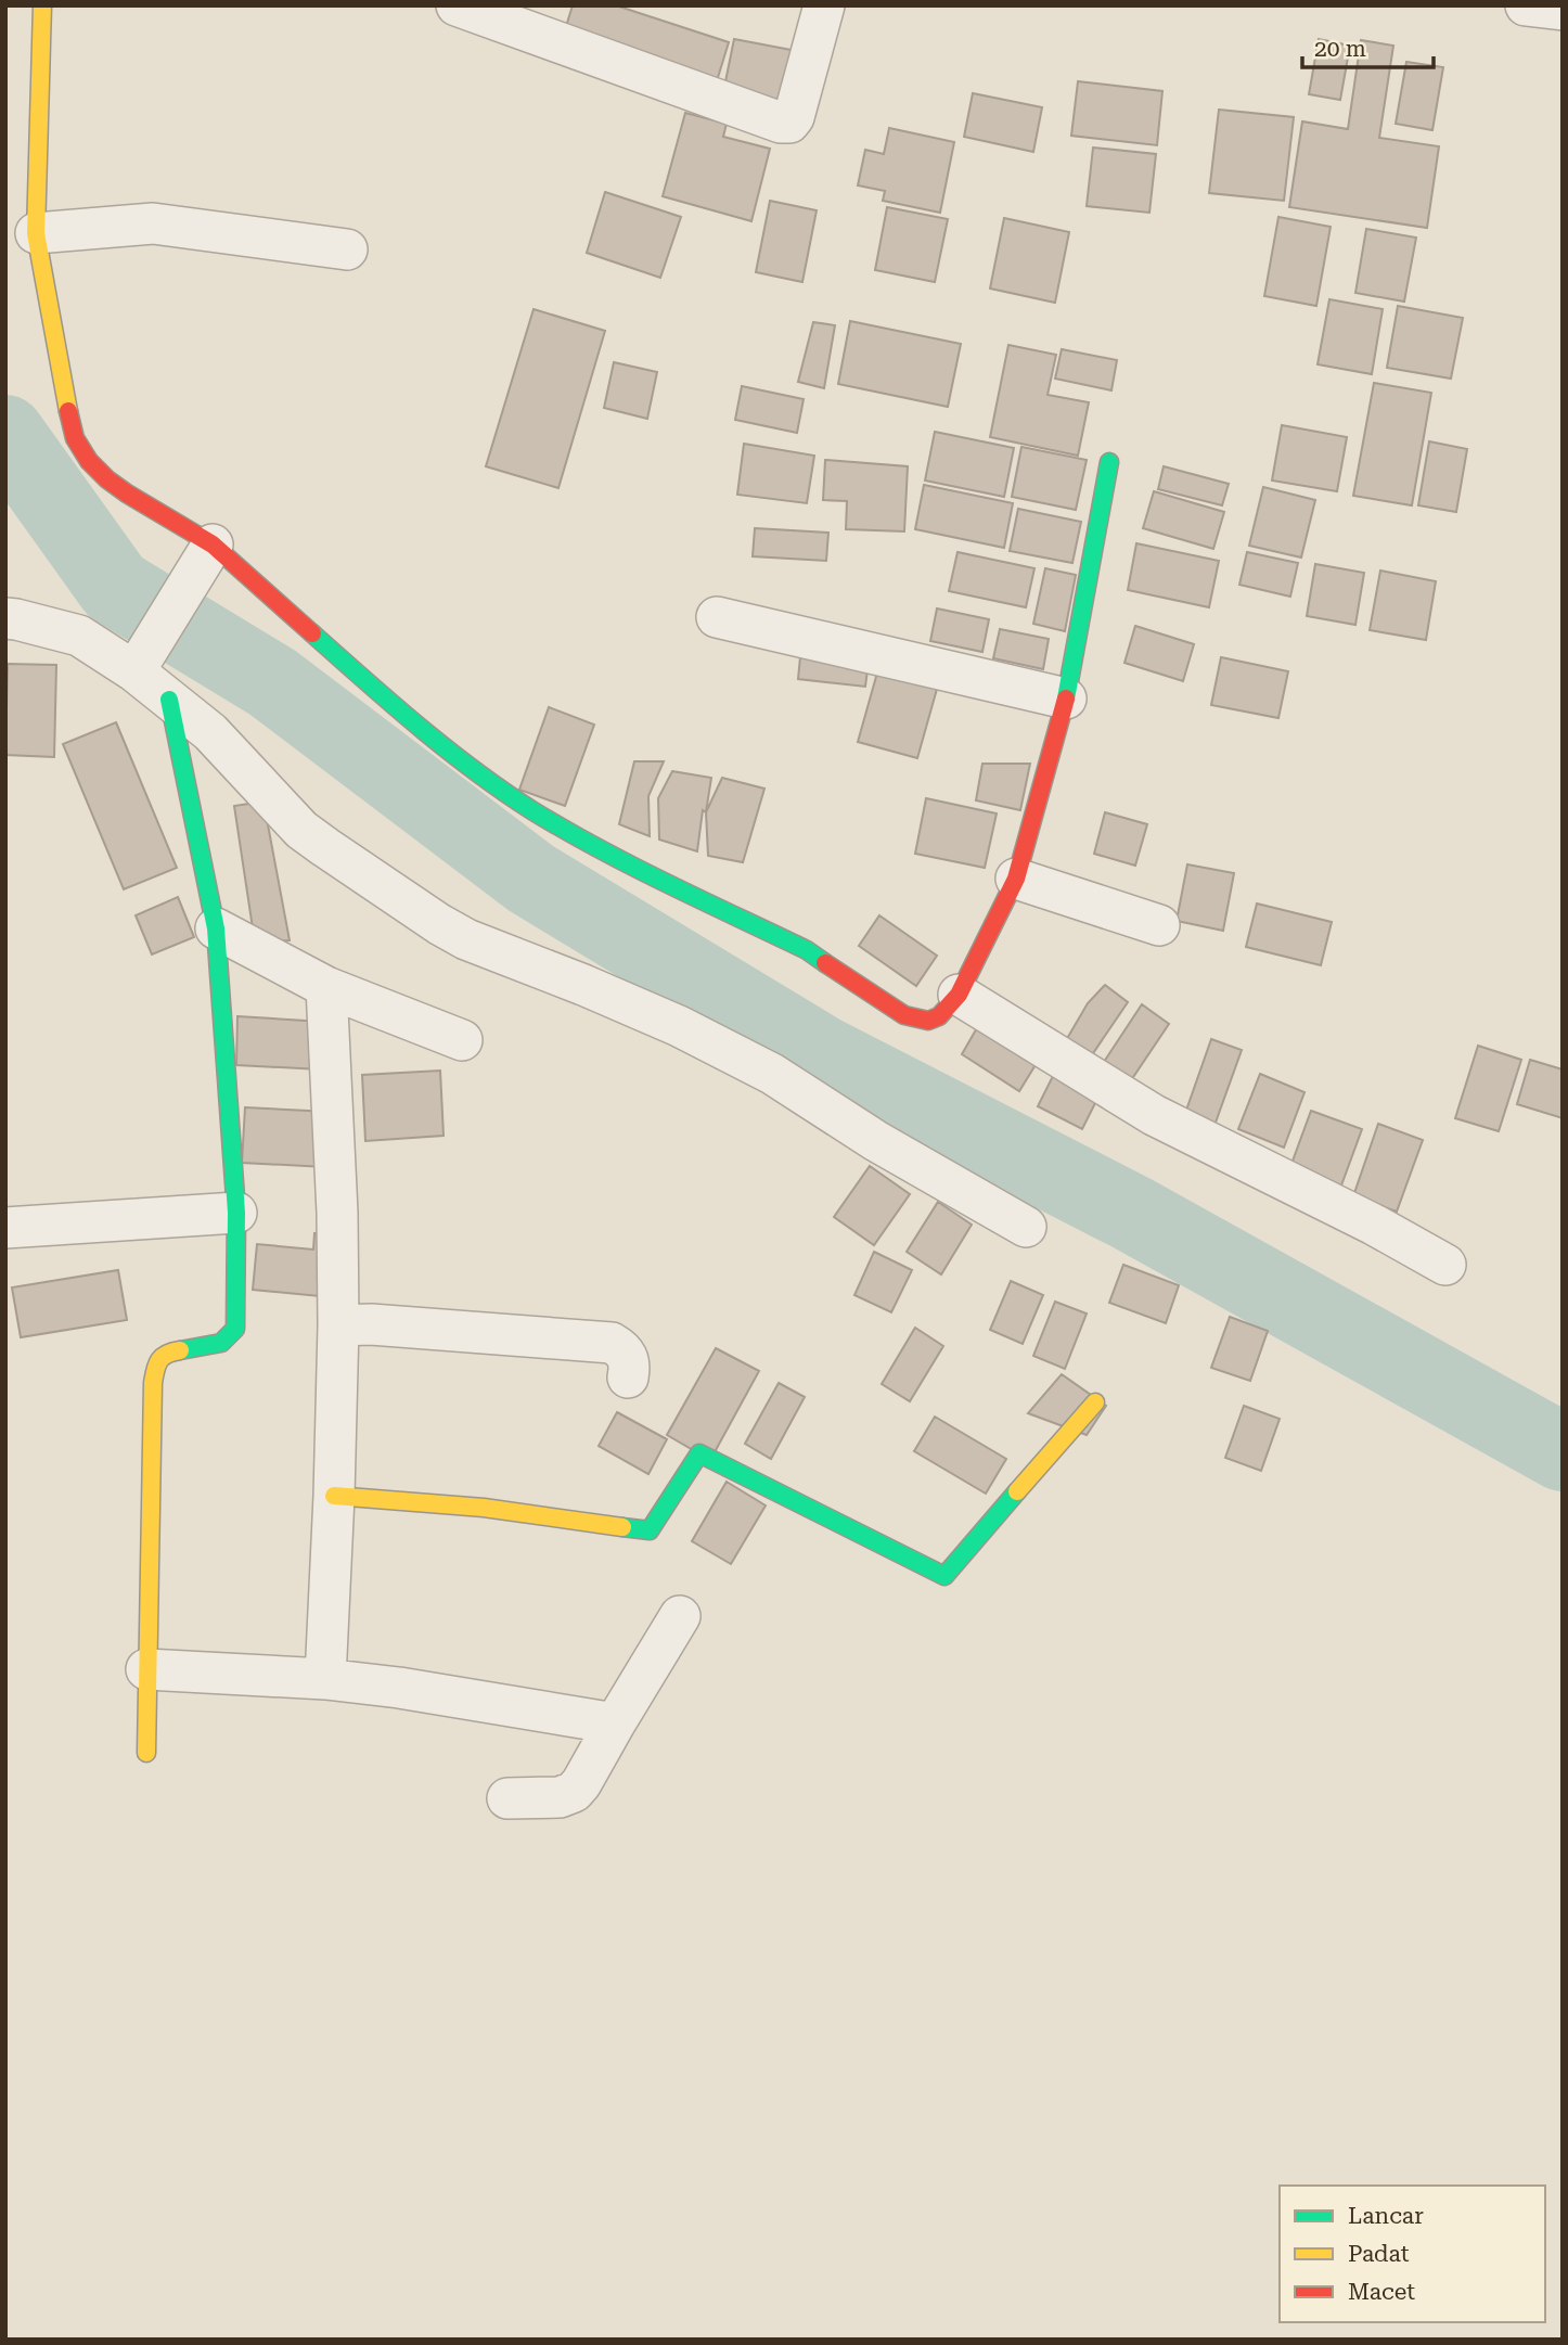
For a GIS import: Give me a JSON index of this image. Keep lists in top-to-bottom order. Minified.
{"legend":["Lancar","Padat","Macet"],"scale_bar":"20 m"}
